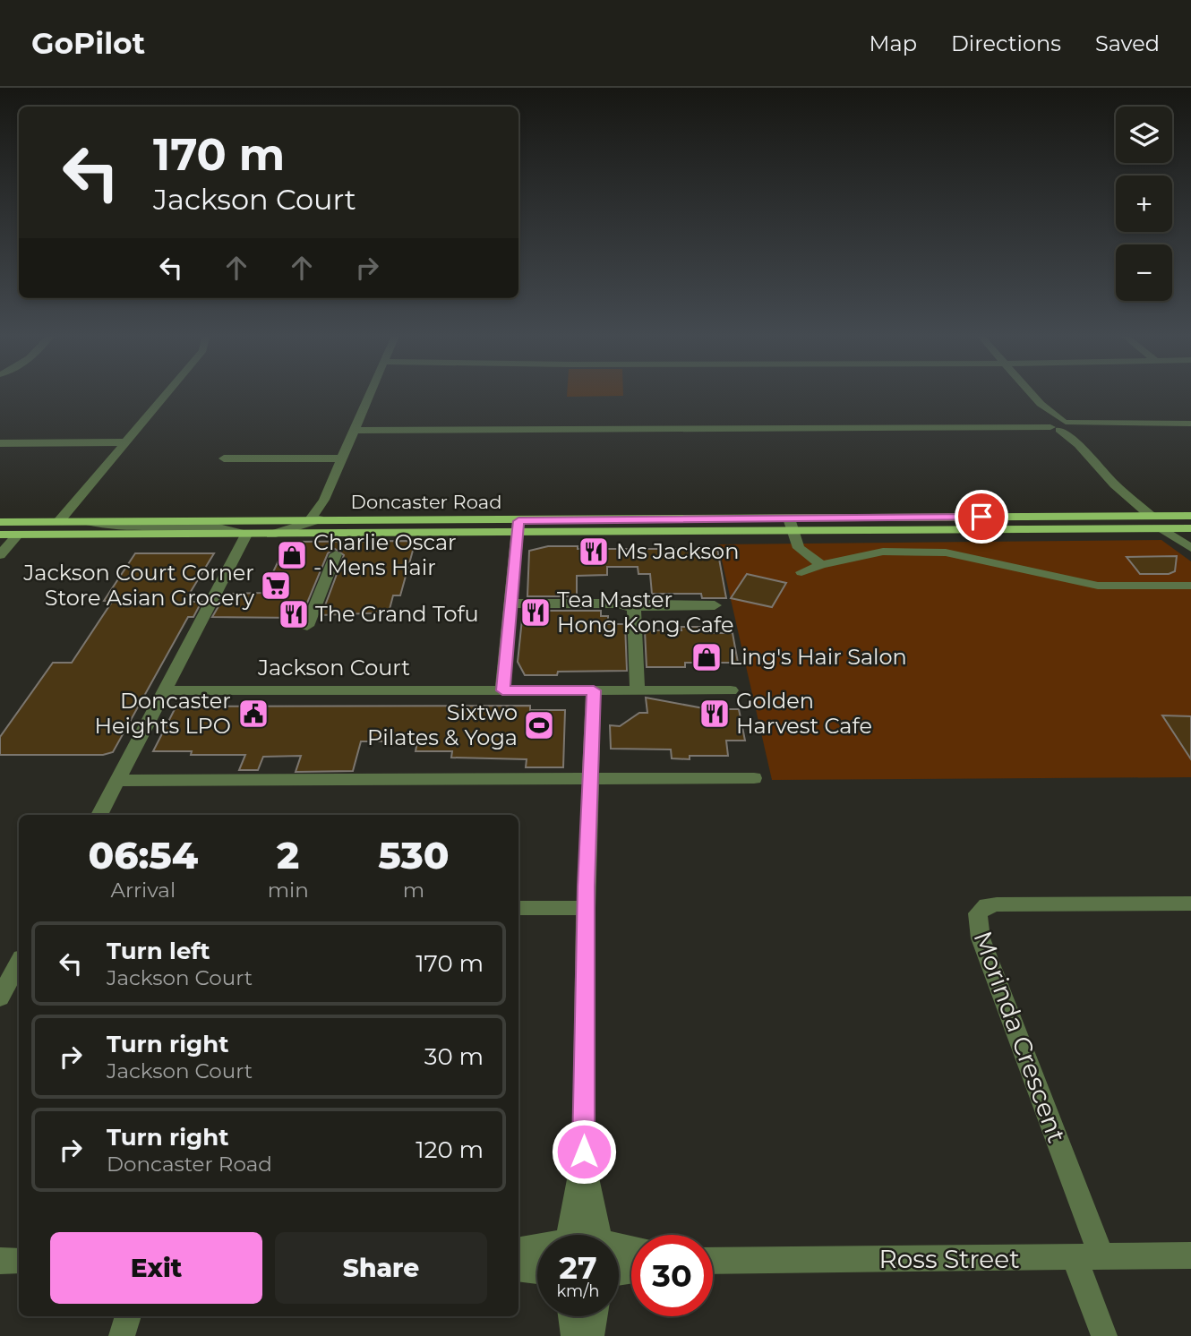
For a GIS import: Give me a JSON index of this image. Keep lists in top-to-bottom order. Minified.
{"streets":{"main road":["Doncaster Road"],"street":["Jackson Court","Morinda Crescent","Ross Street"]},"crossings":[["Morinda Crescent","Ross Street"]],"places":{"restaurant":["Ms Jackson","Tea Master Hong Kong Cafe","The Grand Tofu","Golden Harvest Cafe"],"shop":["Charlie Oscar - Mens Hair","Ling's Hair Salon"],"supermarket":["Jackson Court Corner Store Asian Grocery"],"public building":["Doncaster Heights LPO"],"sports":["Sixtwo Pilates & Yoga"]},"page":{"header":"GoPilot","nav":["Map","Directions","Saved"],"map_buttons":["+","−"],"turn":["170 m","Jackson Court"],"eta":["06:54","Arrival","2","min","530","m"],"list":[{"name":"Turn left","note":"Jackson Court","value":"170 m"},{"name":"Turn right","note":"Jackson Court","value":"30 m"},{"name":"Turn right","note":"Doncaster Road","value":"120 m"}],"buttons":["Exit","Share"],"speed":"27 km/h","limit":"30"}}
